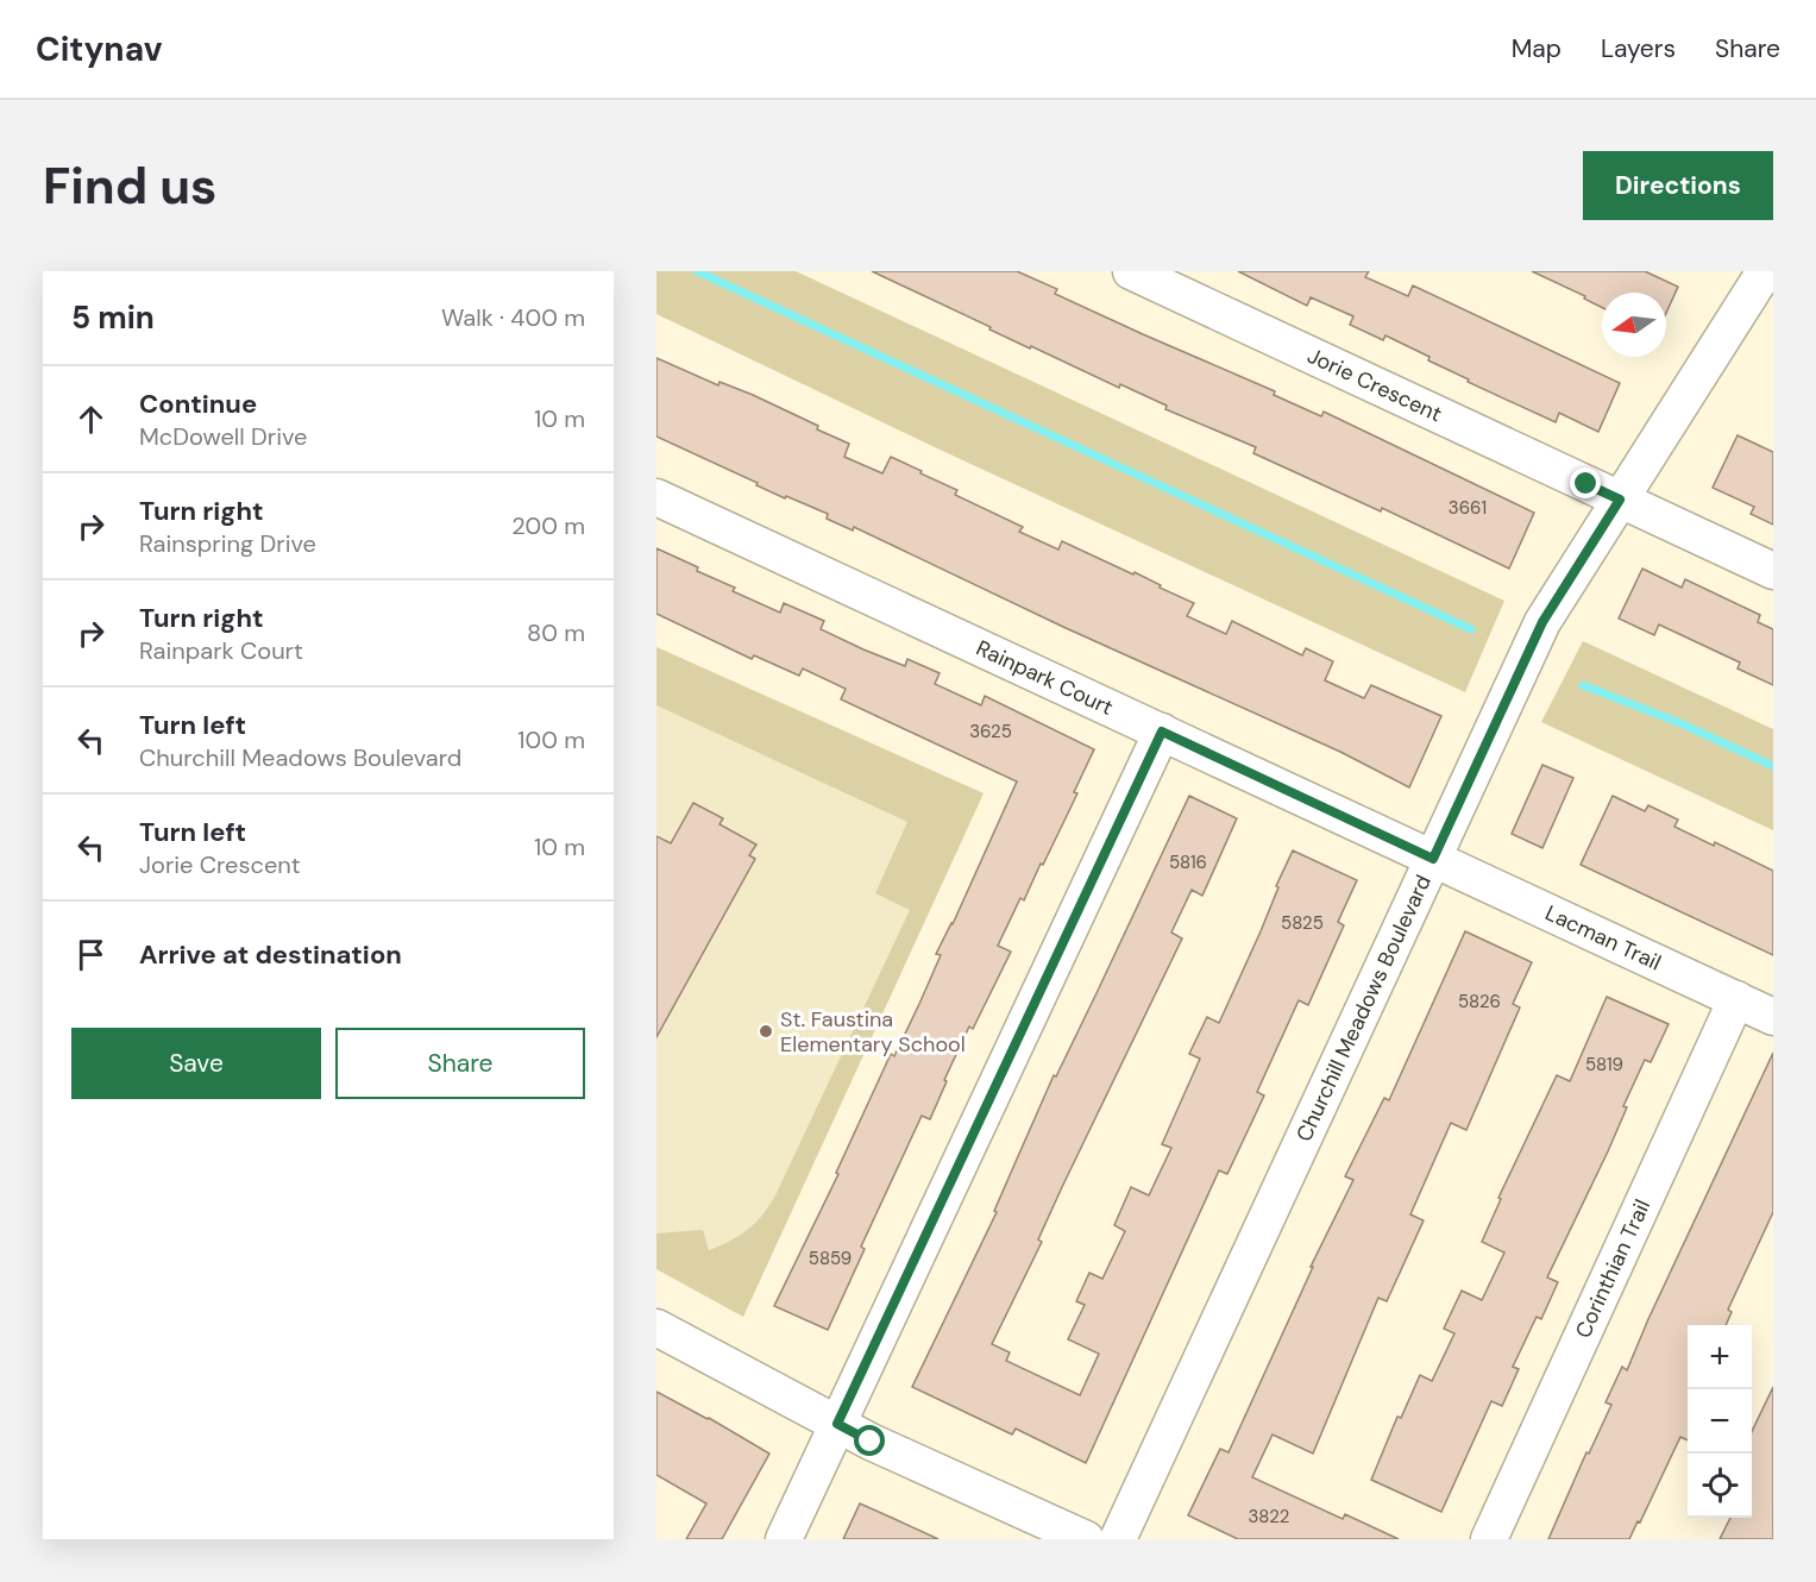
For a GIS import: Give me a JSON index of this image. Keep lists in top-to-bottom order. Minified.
{"streets":{"street":["Jorie Crescent","Rainpark Court","Lacman Trail","Churchill Meadows Boulevard","Corinthian Trail"]},"crossings":[["Jorie Crescent","Churchill Meadows Boulevard"],["Rainpark Court","Lacman Trail"],["Rainpark Court","Churchill Meadows Boulevard"],["Lacman Trail","Churchill Meadows Boulevard"],["Lacman Trail","Corinthian Trail"]],"places":["St. Faustina Elementary School"],"house_numbers":["3661","3625","5816","5825","5826","5819","5859","3822"],"north":"left","page":{"header":"Citynav","nav":["Map","Layers","Share"],"buttons":["Directions",["Save","Share"]],"title":"Find us","heading":["5 min","Walk · 400 m"],"list":[["Continue","McDowell Drive","10 m"],["Turn right","Rainspring Drive","200 m"],["Turn right","Rainpark Court","80 m"],["Turn left","Churchill Meadows Boulevard","100 m"],["Turn left","Jorie Crescent","10 m"],"Arrive at destination"],"map_buttons":["+","−"]}}
